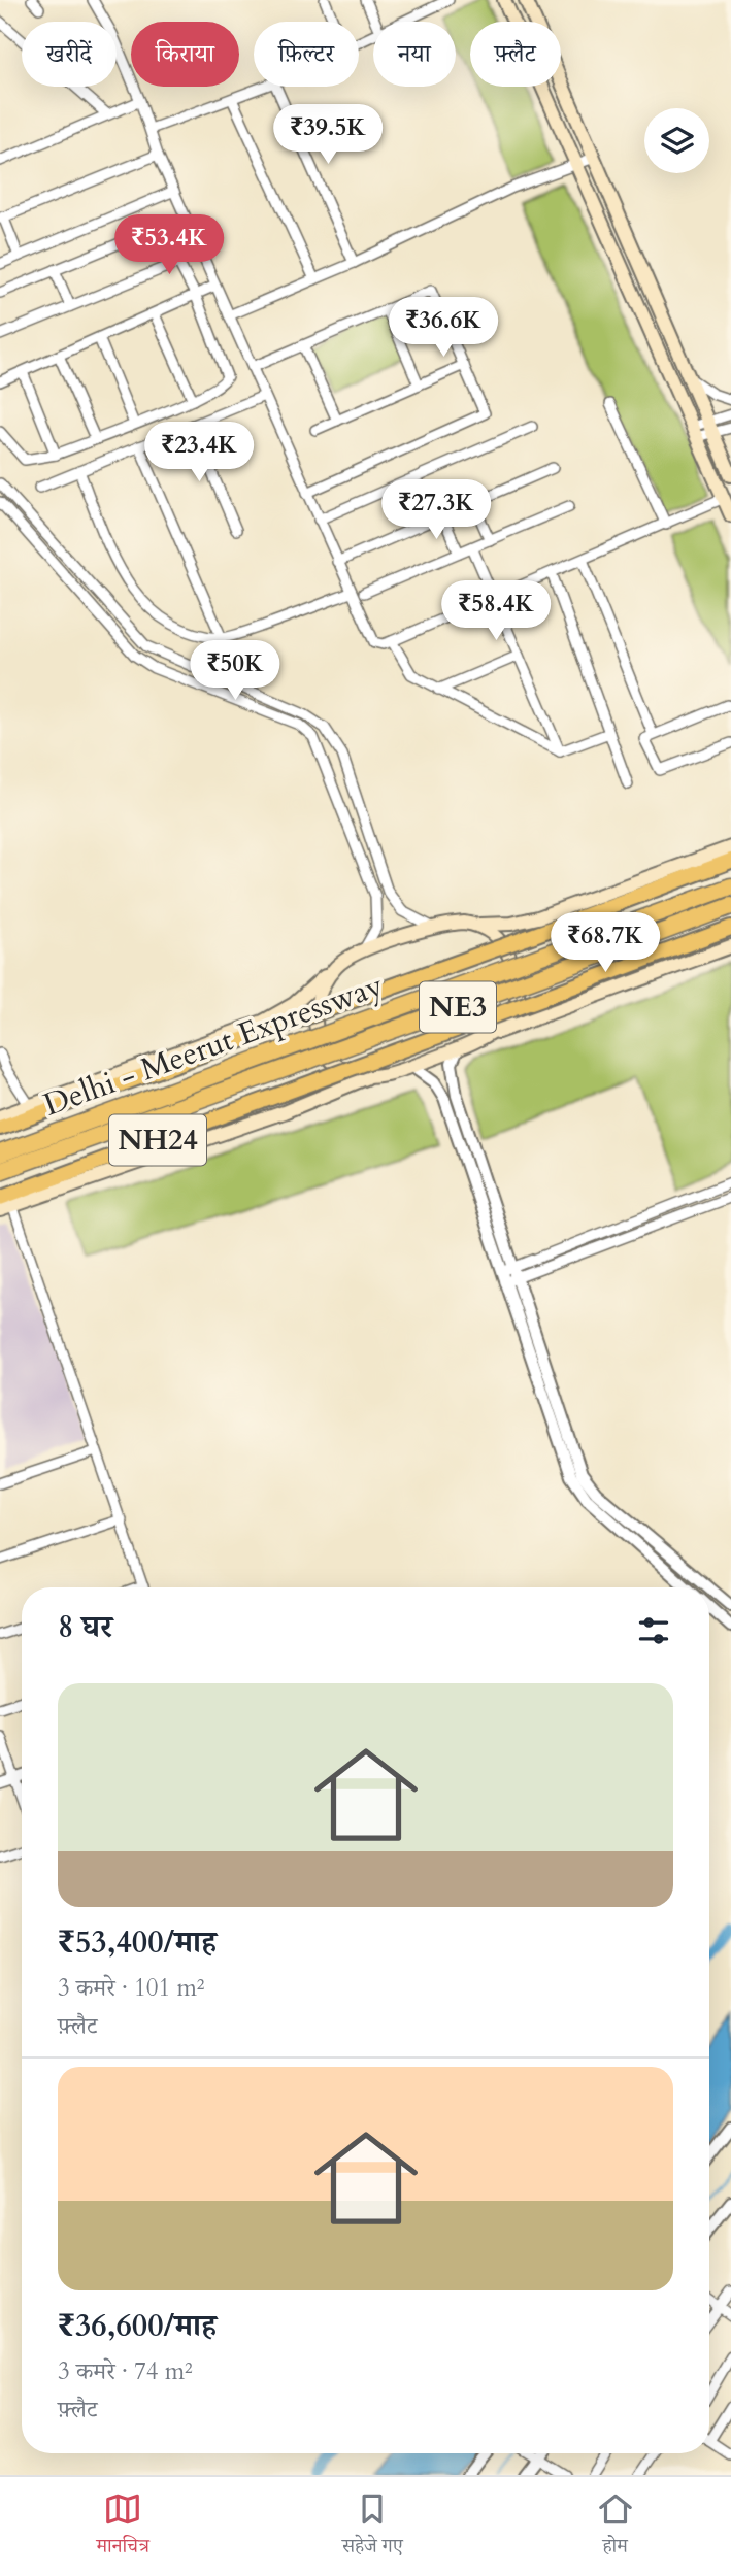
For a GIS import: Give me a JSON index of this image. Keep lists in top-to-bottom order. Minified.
{"streets":{"highway":["NE3","Delhi - Meerut Expressway","NH24"]},"page":{"chip":["खरीदें","किराया","फ़िल्टर","नया","फ़्लैट"],"price":["₹39.5K","₹53.4K","₹36.6K","₹23.4K","₹27.3K","₹58.4K","₹50K","₹68.7K"],"heading":"8 घर","list":[{"name":"₹53,400/माह","note":"3 कमरे · 101 m² · फ़्लैट"},{"name":"₹36,600/माह","note":"3 कमरे · 74 m² · फ़्लैट"}],"tabs":["मानचित्र","सहेजे गए","होम"]}}
